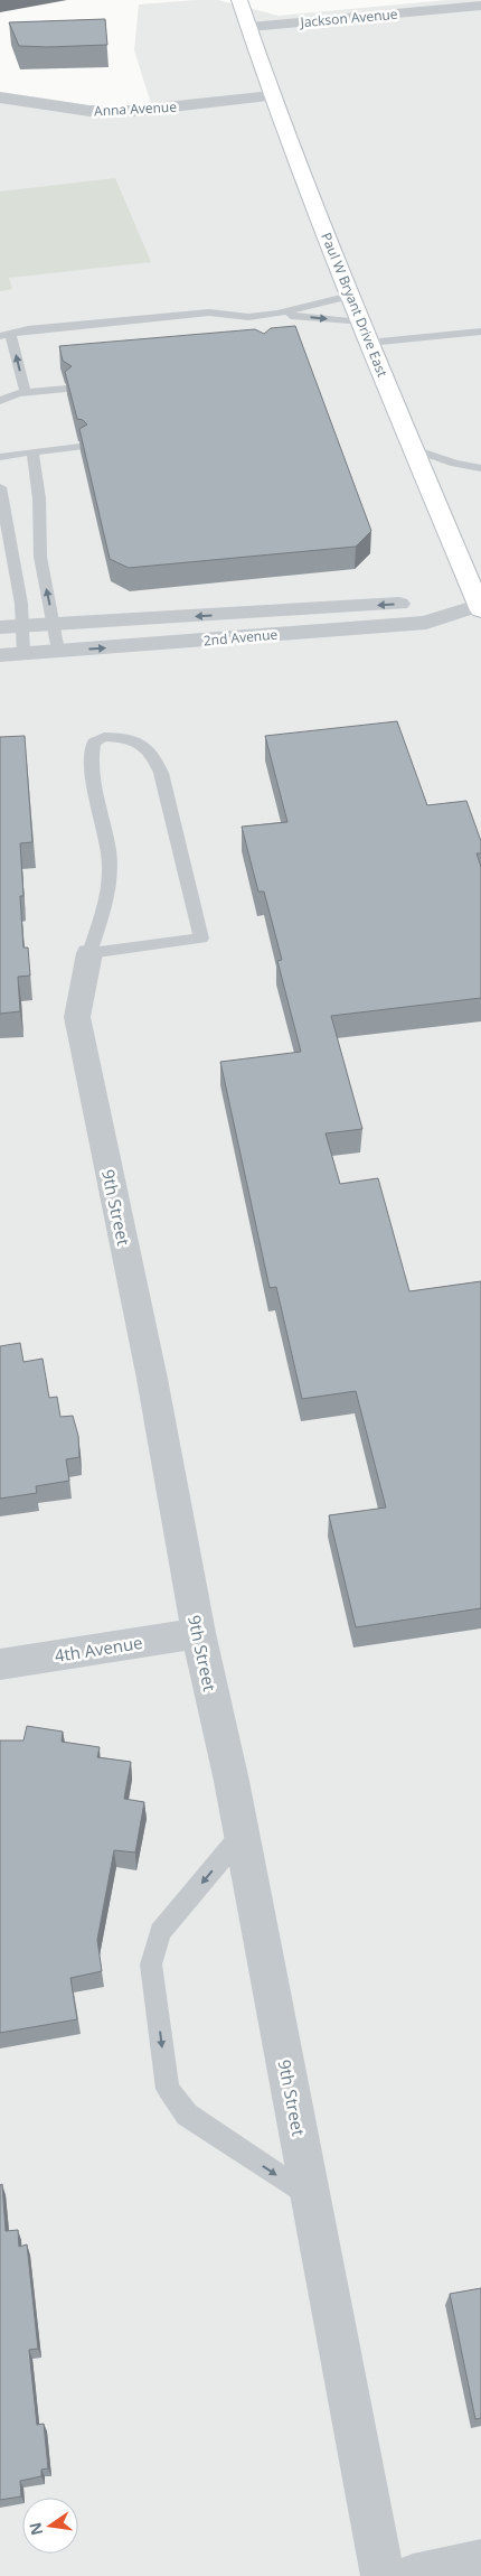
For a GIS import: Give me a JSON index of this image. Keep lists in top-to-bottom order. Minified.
{"streets":{"main road":["Paul W Bryant Drive East"],"street":["Jackson Avenue","Anna Avenue","2nd Avenue","9th Street","4th Avenue"]},"crossings":[["Jackson Avenue","Paul W Bryant Drive East"],["Anna Avenue","Paul W Bryant Drive East"],["Paul W Bryant Drive East","2nd Avenue"],["9th Street","4th Avenue"]],"north":"left"}
